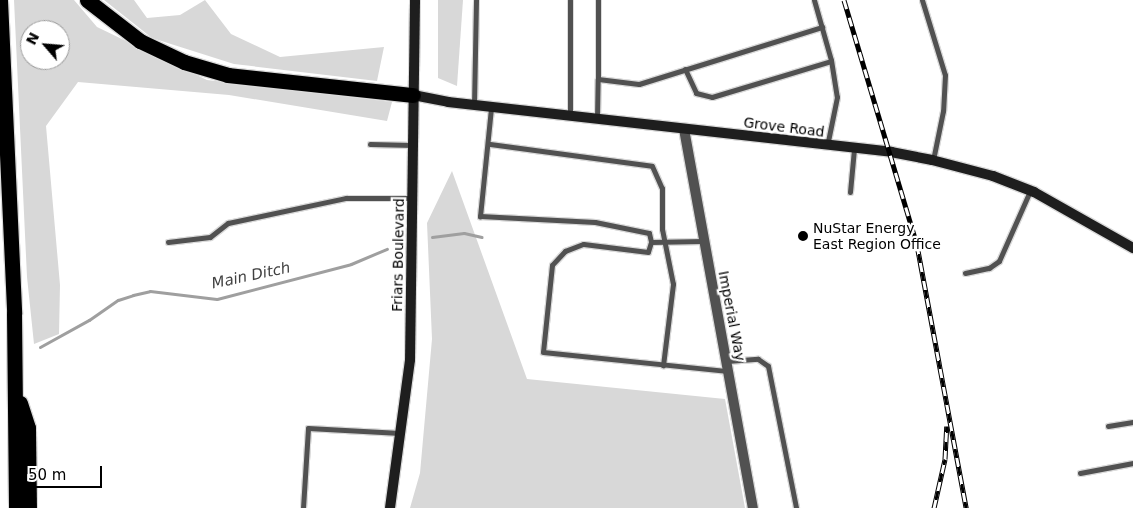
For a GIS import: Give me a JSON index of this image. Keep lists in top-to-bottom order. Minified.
{"streets":{"main road":["Grove Road","Friars Boulevard"],"street":["Imperial Way"]},"crossings":[["Grove Road","Friars Boulevard"],["Grove Road","Imperial Way"]],"water":["Main Ditch"],"places":["NuStar Energy East Region Office"],"scale_bar":"50 m","north":"top left"}
